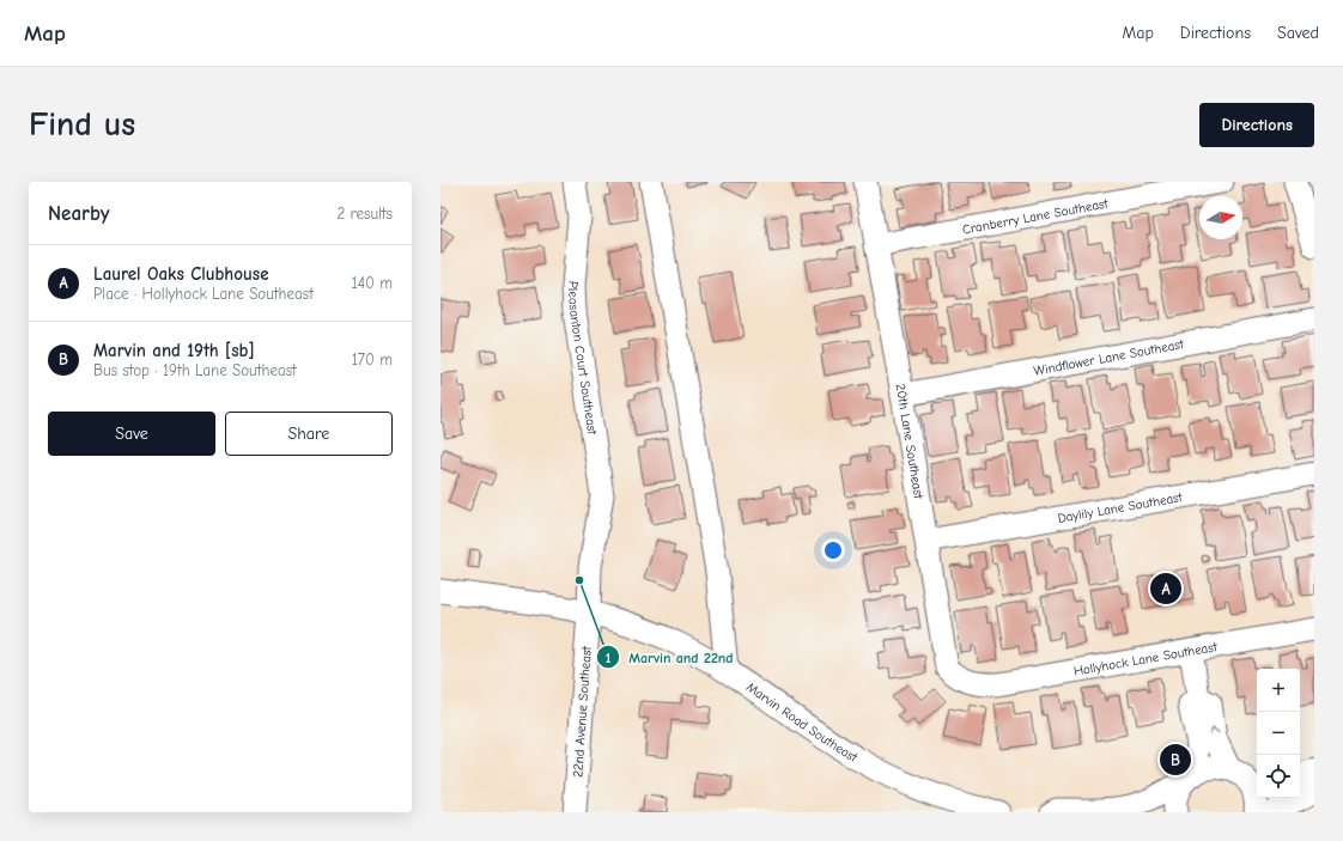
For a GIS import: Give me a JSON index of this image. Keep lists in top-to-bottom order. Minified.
{"streets":{"street":["Cranberry Lane Southeast","Pleasanton Court Southeast","Windflower Lane Southeast","20th Lane Southeast","Daylily Lane Southeast","Hollyhock Lane Southeast","22nd Avenue Southeast","Marvin Road Southeast"]},"crossings":[["Cranberry Lane Southeast","20th Lane Southeast"],["Pleasanton Court Southeast","22nd Avenue Southeast"],["Pleasanton Court Southeast","Marvin Road Southeast"],["Windflower Lane Southeast","20th Lane Southeast"],["20th Lane Southeast","Daylily Lane Southeast"],["20th Lane Southeast","Hollyhock Lane Southeast"],["22nd Avenue Southeast","Marvin Road Southeast"]],"places":["Marvin and 22nd"],"north":"right","page":{"header":"Map","nav":["Map","Directions","Saved"],"buttons":["Directions",["Save","Share"]],"title":"Find us","heading":["Nearby","2 results"],"list":[{"mark":"A","name":"Laurel Oaks Clubhouse","note":"Place · Hollyhock Lane Southeast","value":"140 m"},{"mark":"B","name":"Marvin and 19th [sb]","note":"Bus stop · 19th Lane Southeast","value":"170 m"}],"pins":["A","B"],"map_buttons":["+","−"]}}
